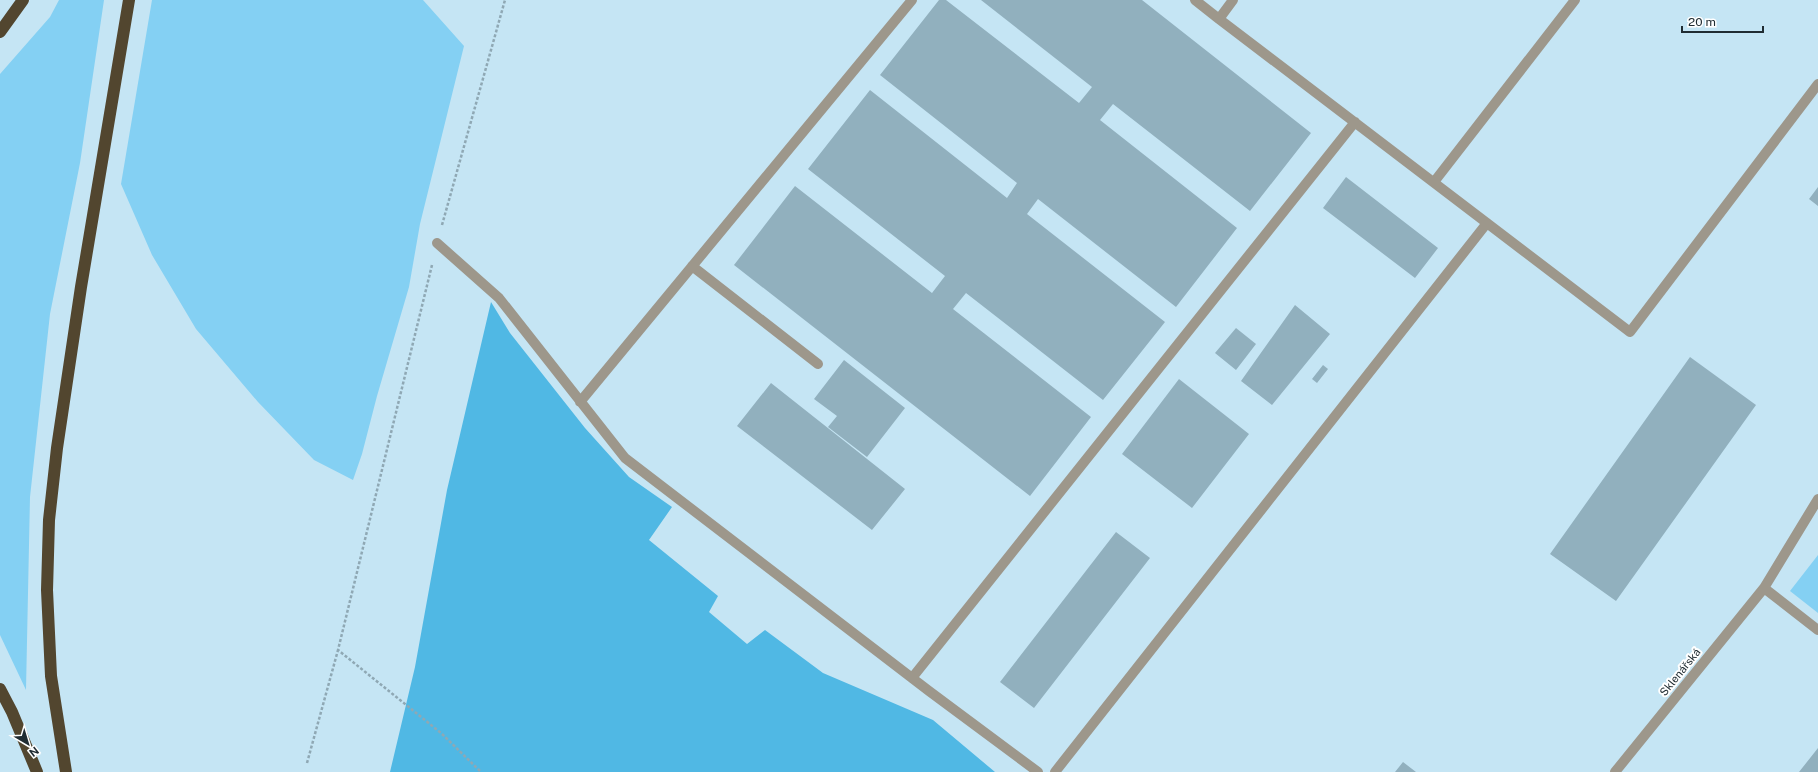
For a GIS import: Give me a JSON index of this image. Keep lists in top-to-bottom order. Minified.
{"streets":{"lane":["Sklenářská"]},"scale_bar":"20 m","north":"bottom right"}
